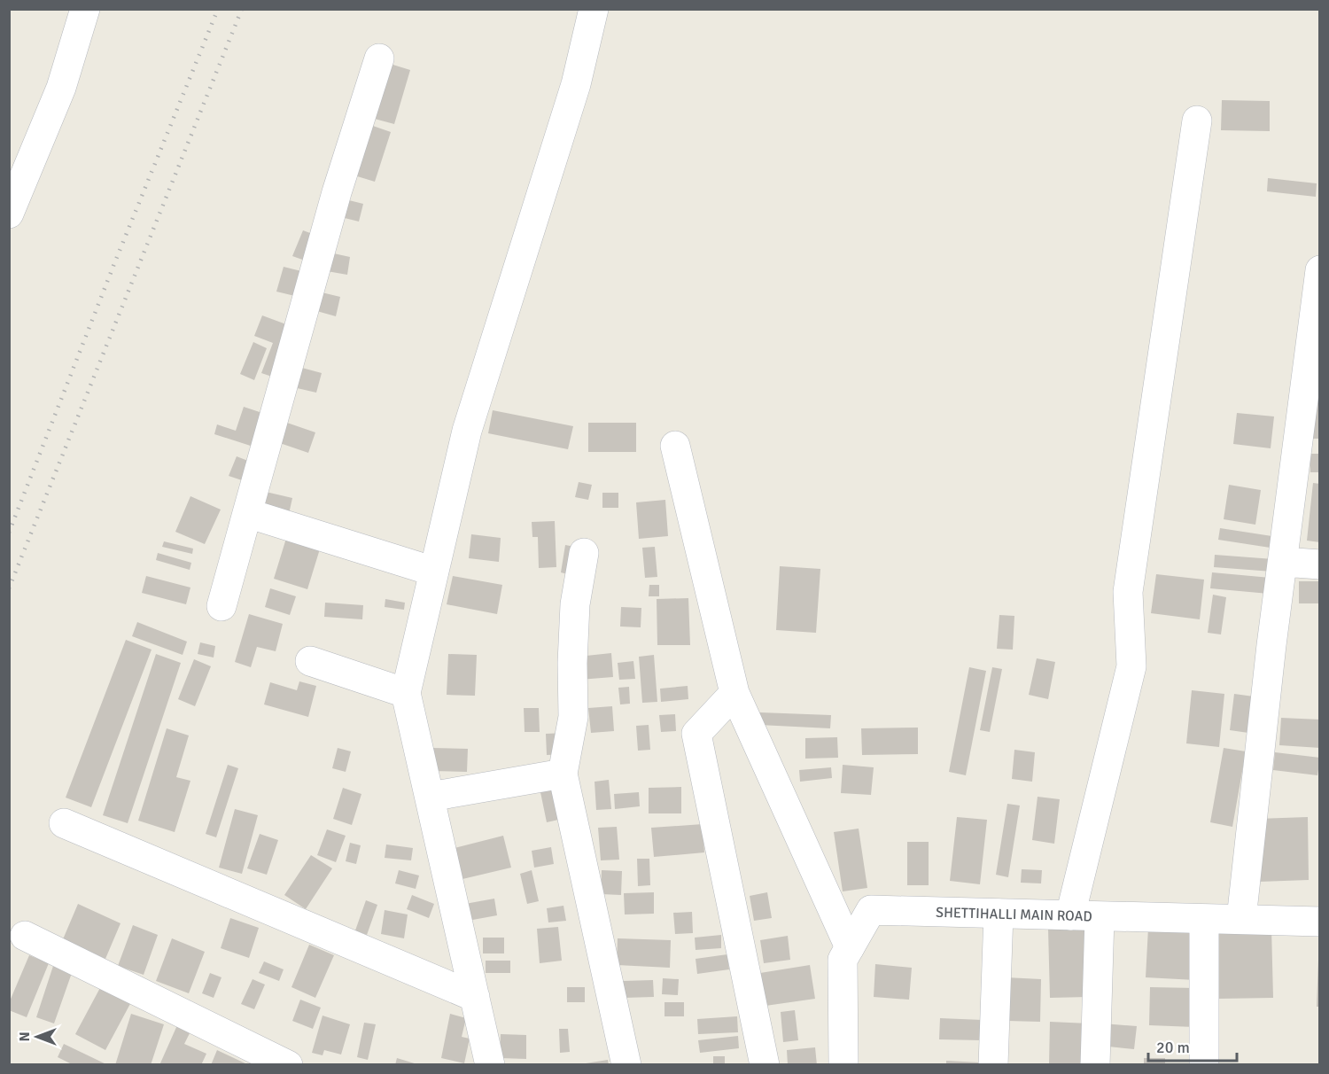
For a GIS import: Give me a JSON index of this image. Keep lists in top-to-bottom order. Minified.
{"streets":{"street":["SHETTIHALLI MAIN ROAD"]},"scale_bar":"20 m","north":"left"}
